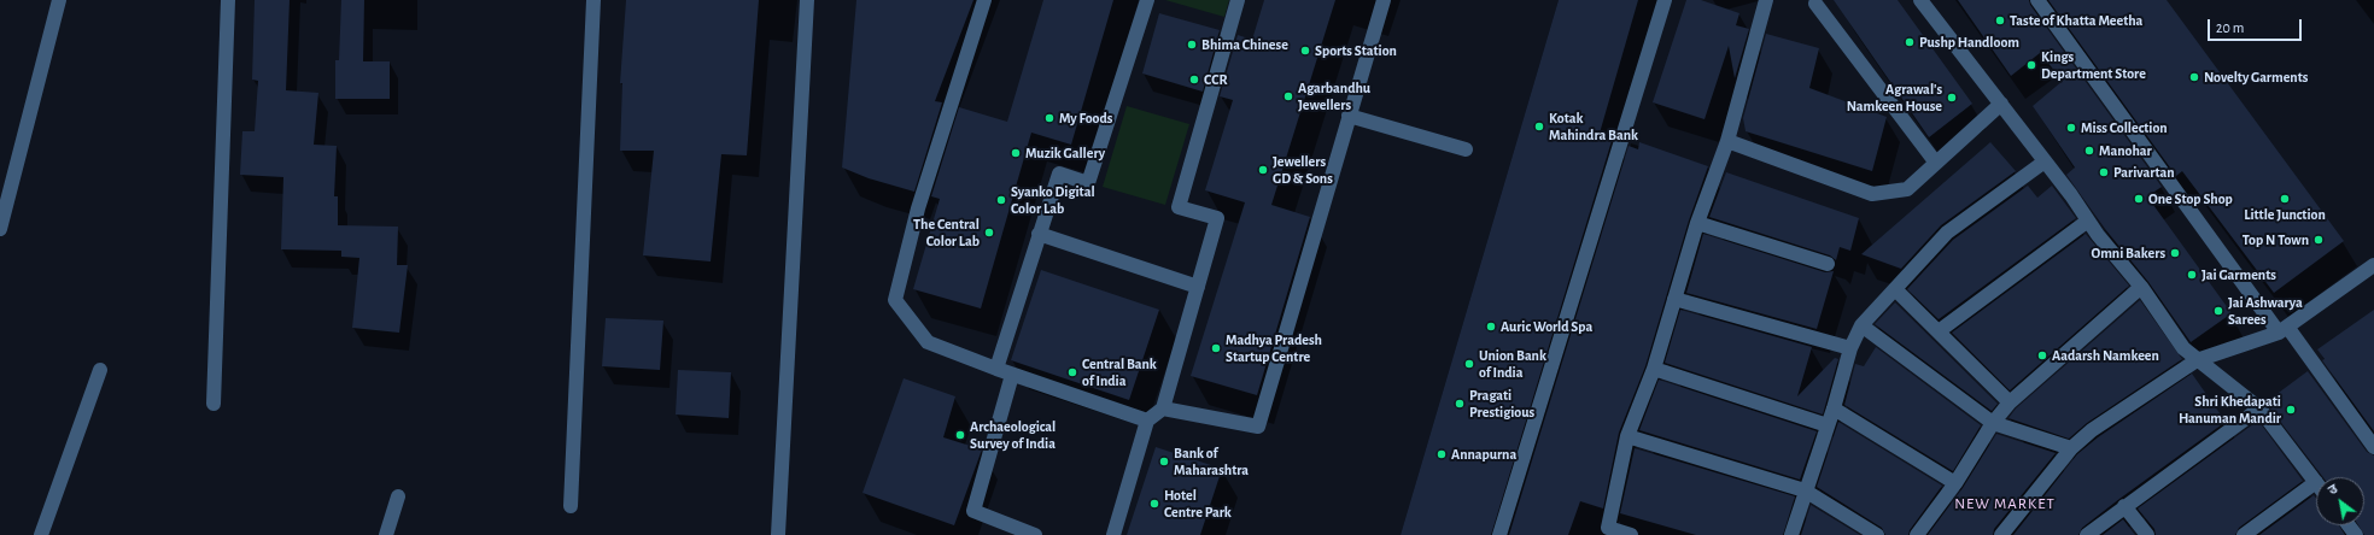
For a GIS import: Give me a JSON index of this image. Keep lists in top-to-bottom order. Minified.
{"districts":["NEW MARKET"],"places":["Taste of Khatta Meetha","Pushp Handloom","Bhima Chinese","Sports Station","Kings Department Store","Novelty Garments","CCR","Agarbandhu Jewellers","Agrawal's Namkeen House","My Foods","Kotak Mahindra Bank","Miss Collection","Manohar","Muzik Gallery","Jewellers GD & Sons","Parivartan","One Stop Shop","Little Junction","Syanko Digital Color Lab","The Central Color Lab","Top N Town","Omni Bakers","Jai Garments","Jai Ashwarya Sarees","Auric World Spa","Madhya Pradesh Startup Centre","Aadarsh Namkeen","Union Bank of India","Central Bank of India","Pragati Prestigious","Shri Khedapati Hanuman Mandir","Archaeological Survey of India","Annapurna","Bank of Maharashtra","Hotel Centre Park"],"scale_bar":"20 m","north":"top left"}
